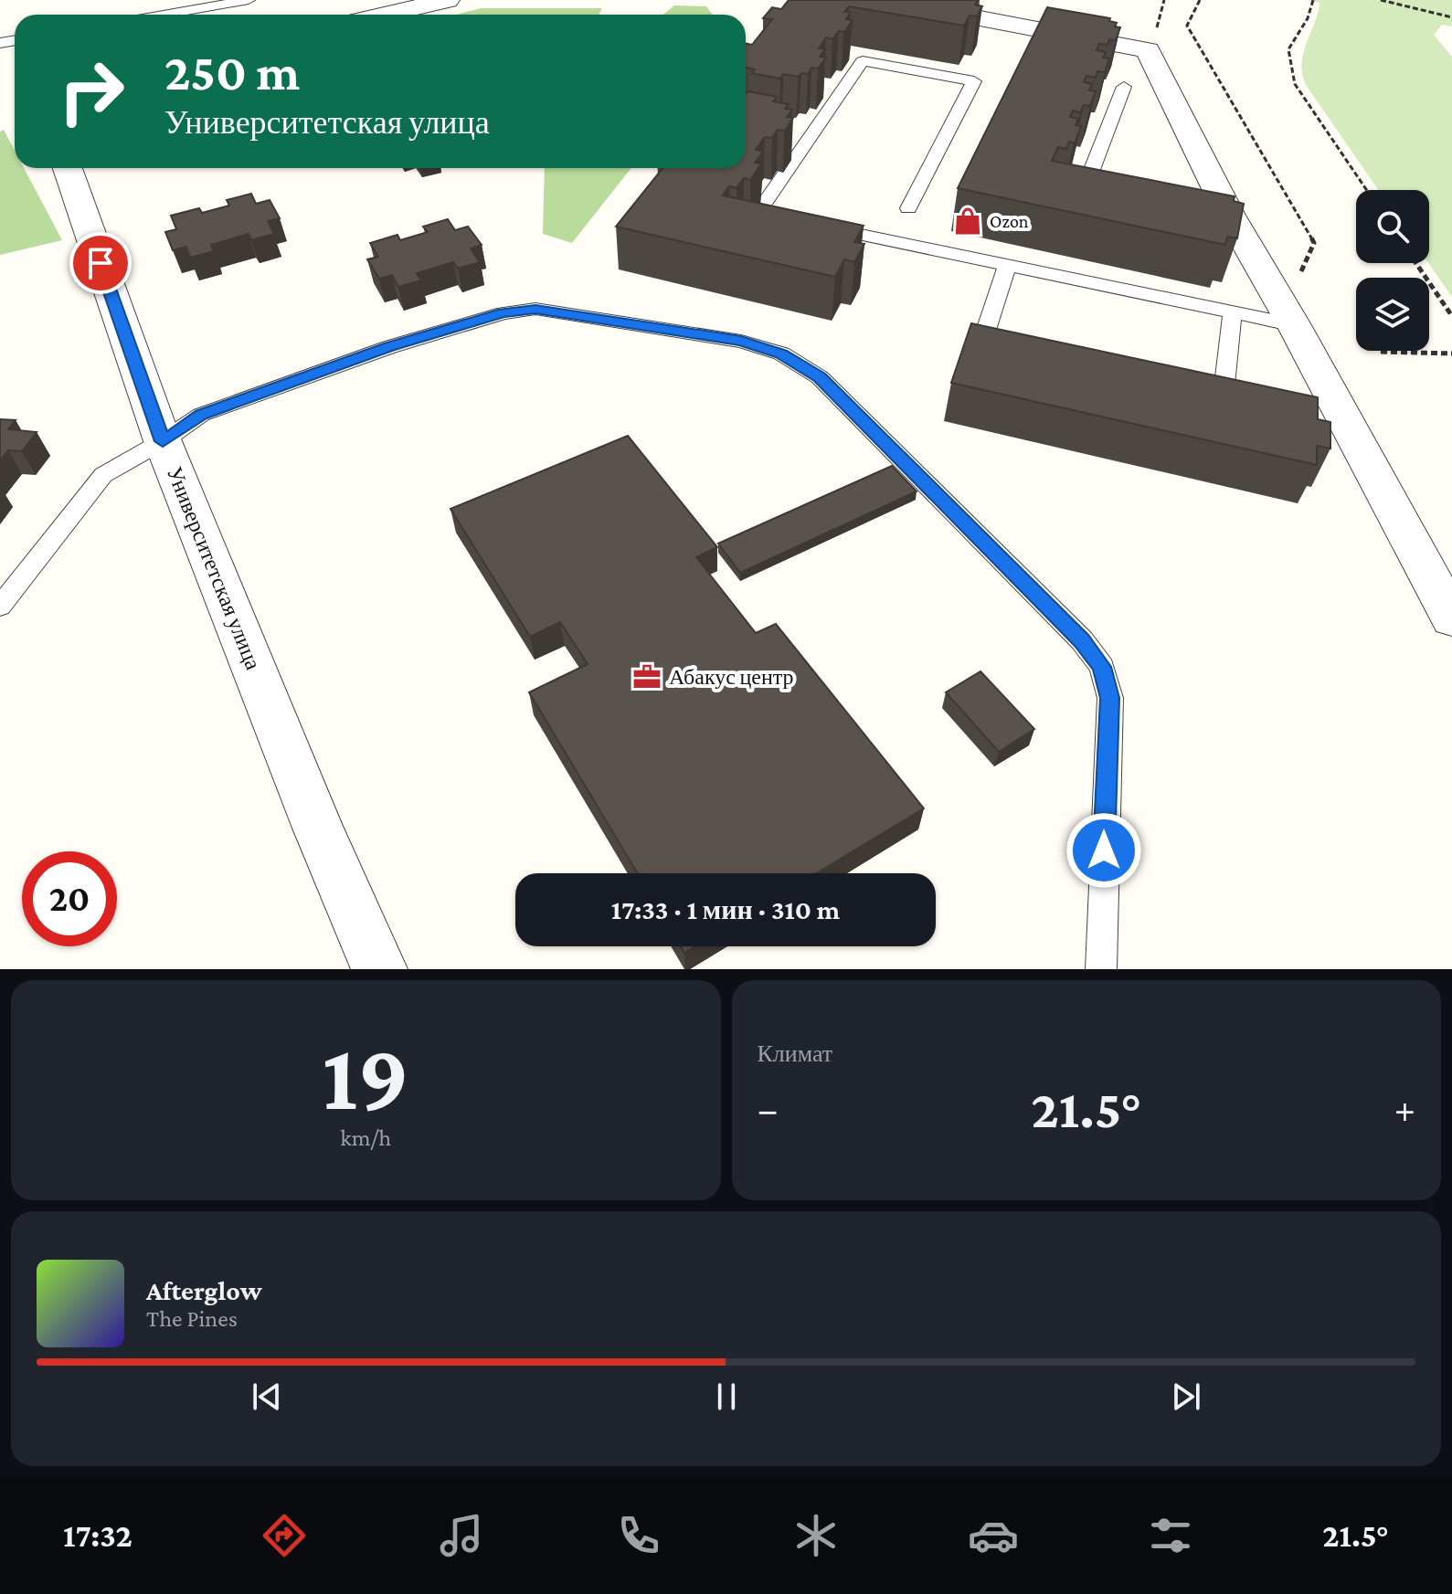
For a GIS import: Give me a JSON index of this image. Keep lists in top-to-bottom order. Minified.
{"streets":{"street":["Университетская улица"]},"places":{"shop":["Ozon"],"office":["Абакус центр"]},"page":{"turn":["250 m","Университетская улица"],"limit":"20","trip":"17:33 · 1 мин · 310 m","tile":[["19","km/h"],"Климат"],"heat":["−","21.5°","+"],"song":["Afterglow","The Pines"],"tabs":["17:32","21.5°"]}}
